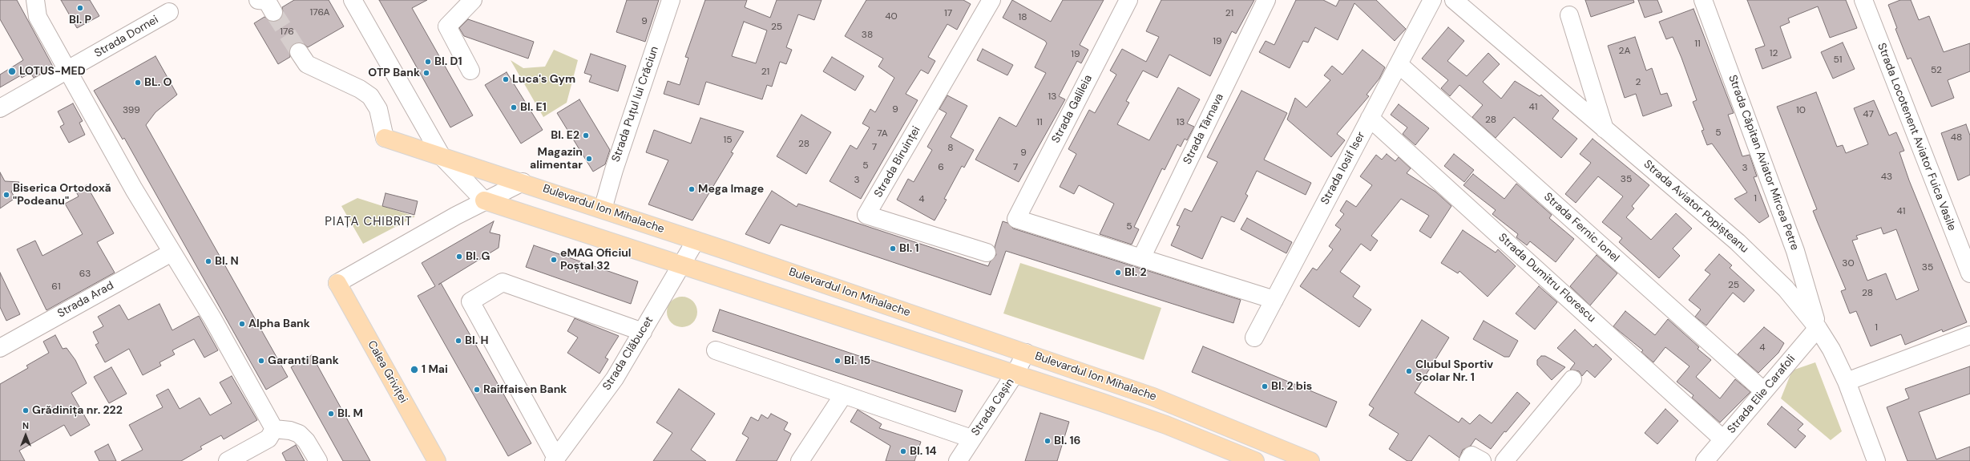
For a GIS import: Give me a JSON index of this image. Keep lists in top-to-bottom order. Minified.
{"streets":{"main road":["Bulevardul Ion Mihalache","Calea Griviței"],"street":["Strada Dornei","Strada Puțul lui Crăciun","Strada Galileia","Strada Târnava","Strada Locotenent Aviator Fuica Vasile","Strada Biruinței","Strada Căpitan Aviator Mircea Petre","Strada Iosif Iser","Strada Aviator Popișteanu","Strada Fernic Ionel","Strada Dumitru Florescu","Strada Arad","Strada Clăbucet","Strada Elie Carafoli","Strada Cașin"]},"crossings":[["Strada Puțul lui Crăciun","Bulevardul Ion Mihalache"],["Strada Galileia","Strada Târnava"],["Strada Căpitan Aviator Mircea Petre","Strada Aviator Popișteanu"],["Strada Căpitan Aviator Mircea Petre","Strada Elie Carafoli"],["Strada Iosif Iser","Strada Fernic Ionel"],["Strada Iosif Iser","Strada Dumitru Florescu"],["Strada Aviator Popișteanu","Strada Elie Carafoli"],["Bulevardul Ion Mihalache","Strada Clăbucet"],["Bulevardul Ion Mihalache","Strada Cașin"],["Strada Fernic Ionel","Strada Elie Carafoli"],["Strada Dumitru Florescu","Strada Elie Carafoli"]],"districts":["PIAȚA CHIBRIT"],"places":["Bl. P","Bl. D1","LOTUS-MED","OTP Bank","Luca's Gym","BL. O","Bl. E1","Bl. E2","Magazin alimentar","Mega Image","Biserica Ortodoxă \"Podeanu\"","Bl. 1","Bl. G","eMAG Oficiul Poștal 32","Bl. N","Bl. 2","Alpha Bank","Bl. H","Garanti Bank","Bl. 15","1 Mai","Clubul Sportiv Scolar Nr. 1","Bl. 2 bis","Raiffaisen Bank","Grădinița nr. 222","Bl. M","Bl. 16","Bl. 14"],"house_numbers":["176A","17","21","40","18","9","25","176","38","19","11","2A","12","19","51","52","21","2","13","41","9","399","10","47","28","11","13","5","7A","48","15","28","7","8","9","5","6","7","3","43","35","3","1","4","41","5","30","35","63","25","61","28","1","4"],"north":"top"}
